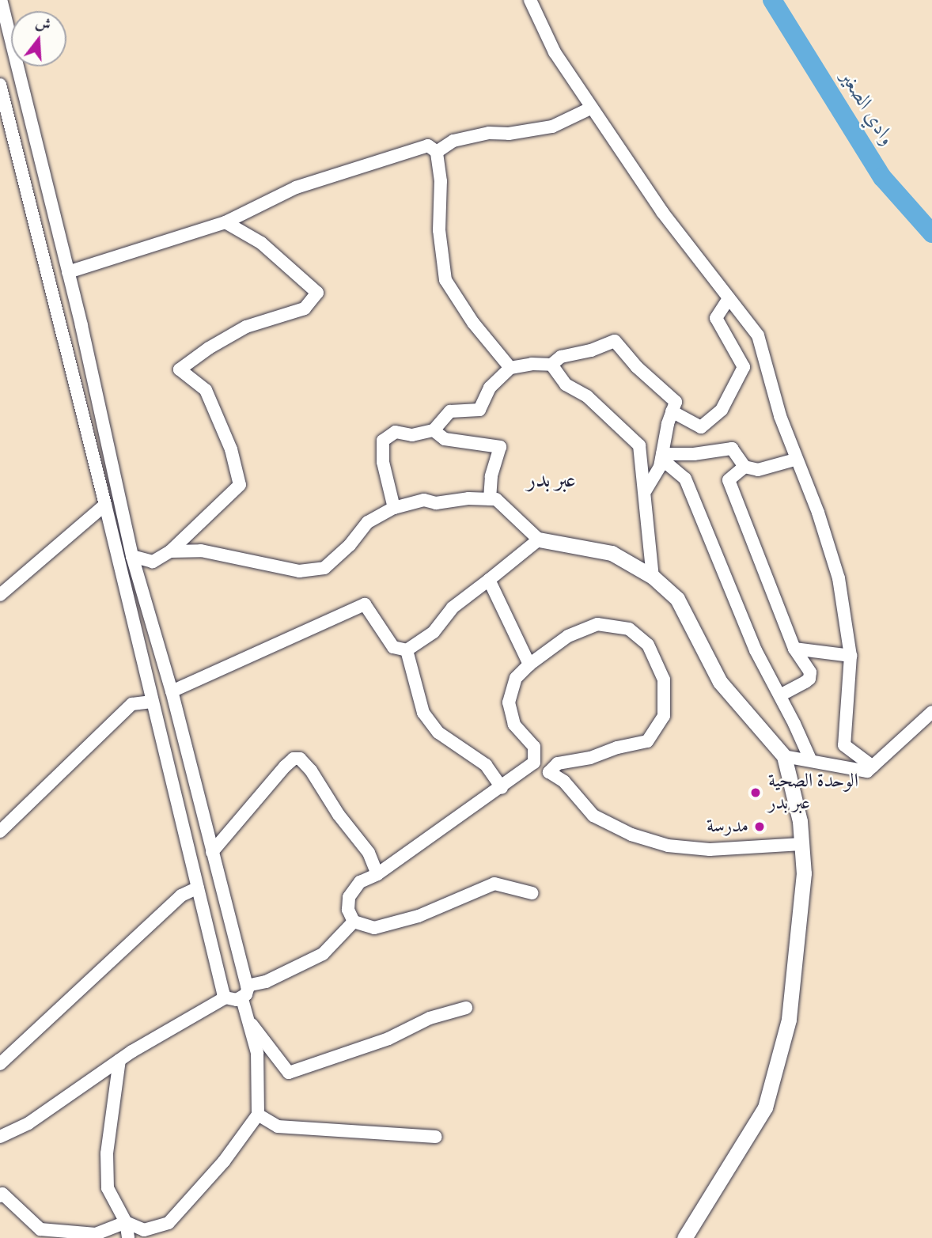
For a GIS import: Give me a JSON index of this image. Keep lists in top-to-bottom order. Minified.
{"districts":["عبر بدر"],"water":["وادي الصغير"],"places":["الوحدة الصحية عبر بدر","مدرسة"],"north":"top"}
